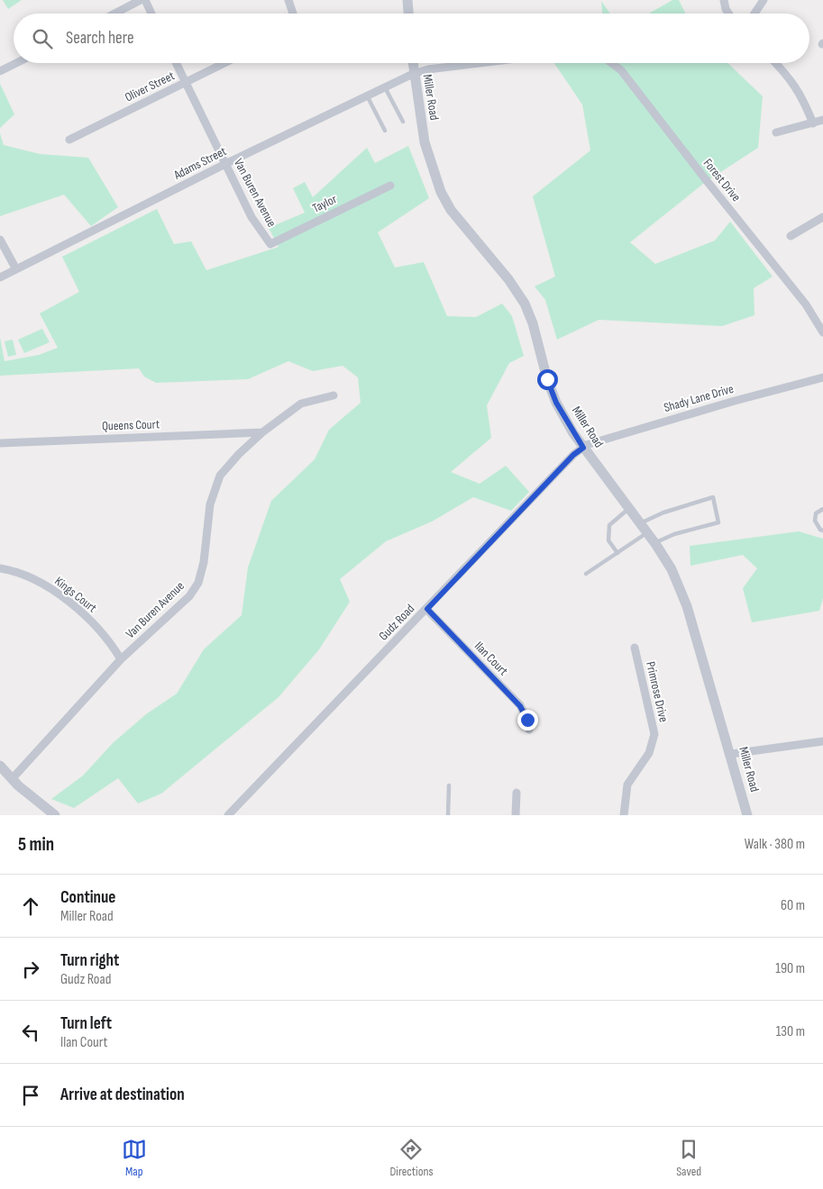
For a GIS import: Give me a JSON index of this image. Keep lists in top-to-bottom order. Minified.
{"streets":{"street":["Oliver Street","Miller Road","Adams Street","Forest Drive","Van Buren Avenue","Taylor","Shady Lane Drive","Queens Court","Kings Court","Gudz Road","Ilan Court","Primrose Drive"]},"crossings":[["Oliver Street","Van Buren Avenue"],["Miller Road","Adams Street"],["Miller Road","Shady Lane Drive"],["Miller Road","Gudz Road"],["Adams Street","Van Buren Avenue"],["Van Buren Avenue","Taylor"],["Van Buren Avenue","Queens Court"],["Van Buren Avenue","Kings Court"],["Shady Lane Drive","Gudz Road"],["Gudz Road","Ilan Court"]],"page":{"search":"Search here","heading":["5 min","Walk · 380 m"],"list":[["Continue","Miller Road","60 m"],["Turn right","Gudz Road","190 m"],["Turn left","Ilan Court","130 m"],"Arrive at destination"],"nav":["Map","Directions","Saved"]}}
